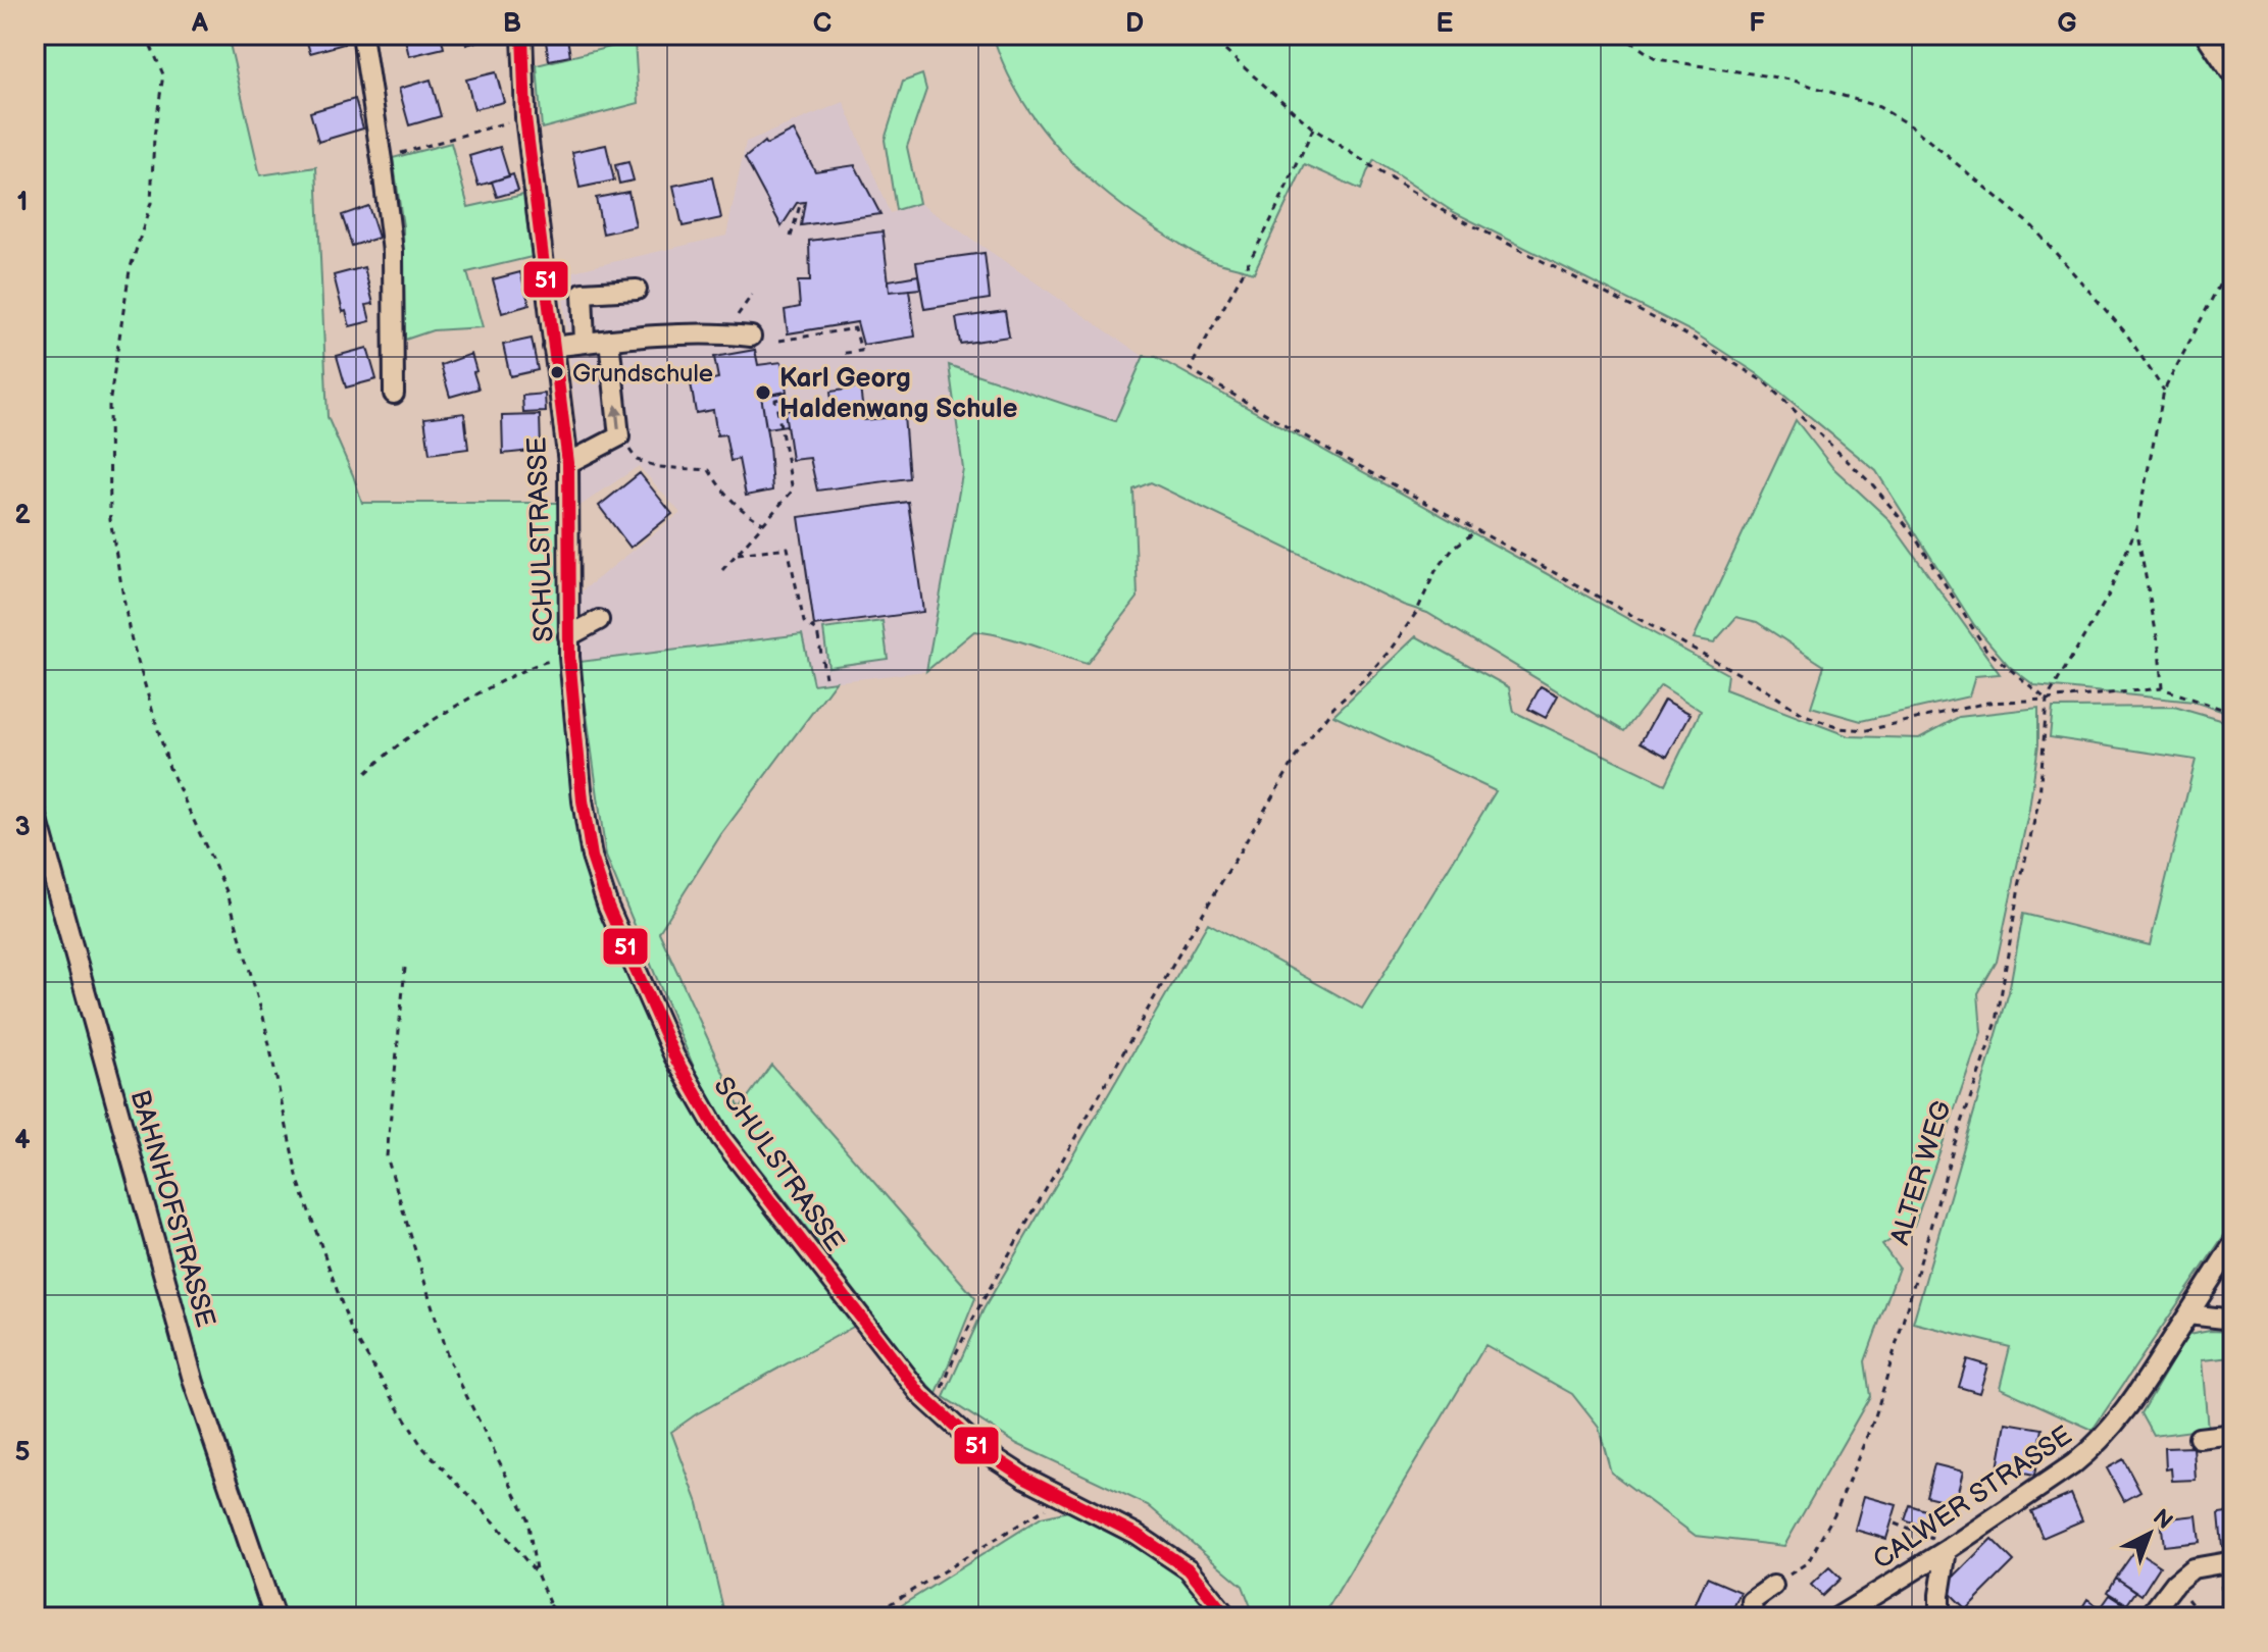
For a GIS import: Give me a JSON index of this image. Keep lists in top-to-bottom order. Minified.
{"streets":{"street":["SCHULSTRASSE","BAHNHOFSTRASSE","CALWER STRASSE"],"path":["ALTER WEG"]},"places":["Grundschule","Karl Georg Haldenwang Schule"],"lines":["transit line 51"],"north":"top right","grid":{"columns":["A","B","C","D","E","F","G"],"rows":["1","2","3","4","5"]}}
